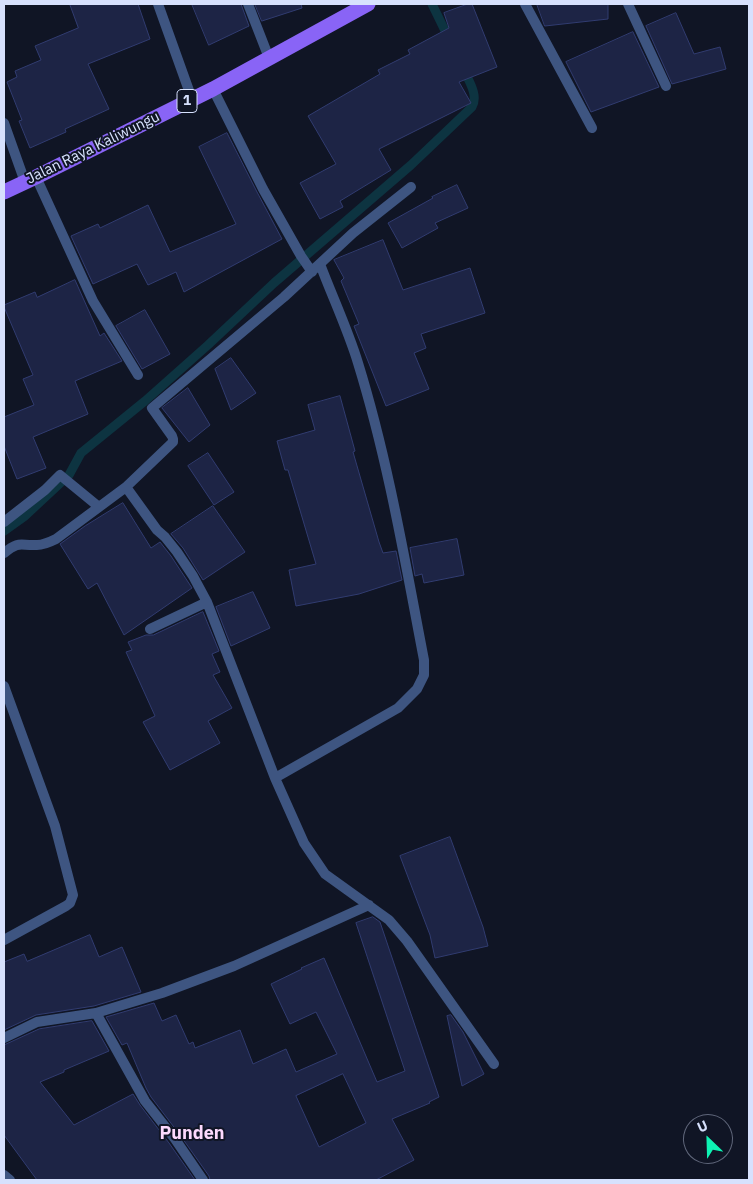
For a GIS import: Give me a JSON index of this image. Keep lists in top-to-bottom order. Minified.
{"streets":{"main road":["1","Jalan Raya Kaliwungu"]},"districts":["Punden"],"north":"top left"}
